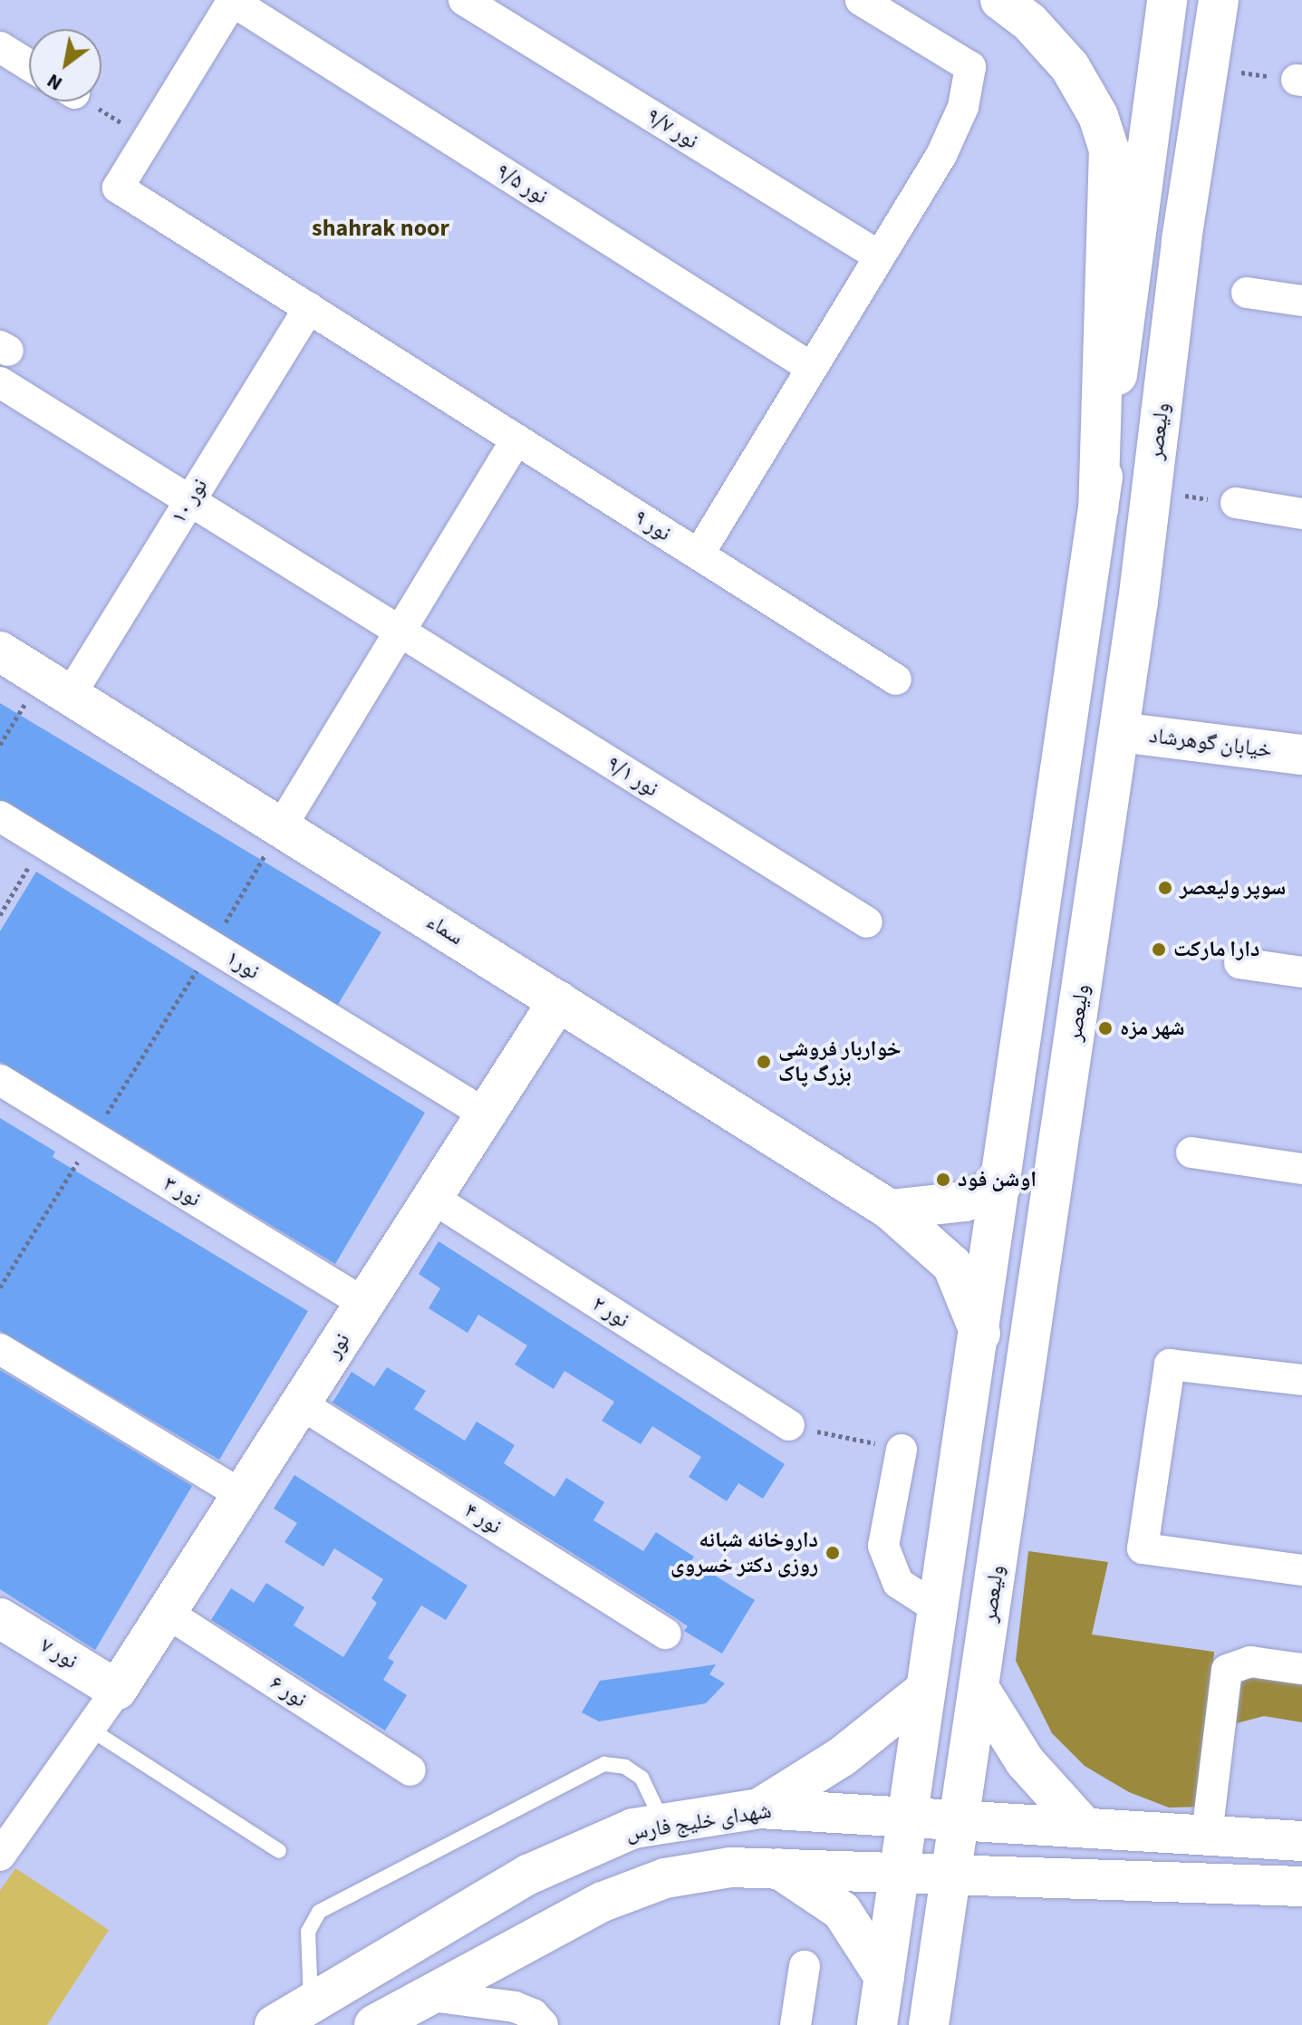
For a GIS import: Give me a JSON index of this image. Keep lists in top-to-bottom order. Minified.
{"streets":{"main road":["ولیعصر","خیابان گوهرشاد","سماء","نور","نور ۷","شهدای خلیج فارس"],"street":["نور ۹/۷","نور ۹/۵","نور ۱۰","نور ۹","نور ۹/۱","نور۱","نور ۳","نور ۲","نور ۴","نور ۶"]},"crossings":[["ولیعصر","خیابان گوهرشاد"],["ولیعصر","شهدای خلیج فارس"],["نور ۱۰","نور ۹"],["نور ۱۰","نور ۹/۱"],["نور ۱۰","سماء"],["سماء","نور"],["نور۱","نور"],["نور ۳","نور"],["نور ۲","نور"],["نور","نور ۴"],["نور","نور ۷"],["نور","نور ۶"]],"districts":["shahrak noor"],"places":["سوپر ولیعصر","دارا مارکت","شهر مزه","خواربار فروشی بزرگ پاک","اوشن فود","داروخانه شبانه روزی دکتر خسروی"],"north":"bottom left"}
